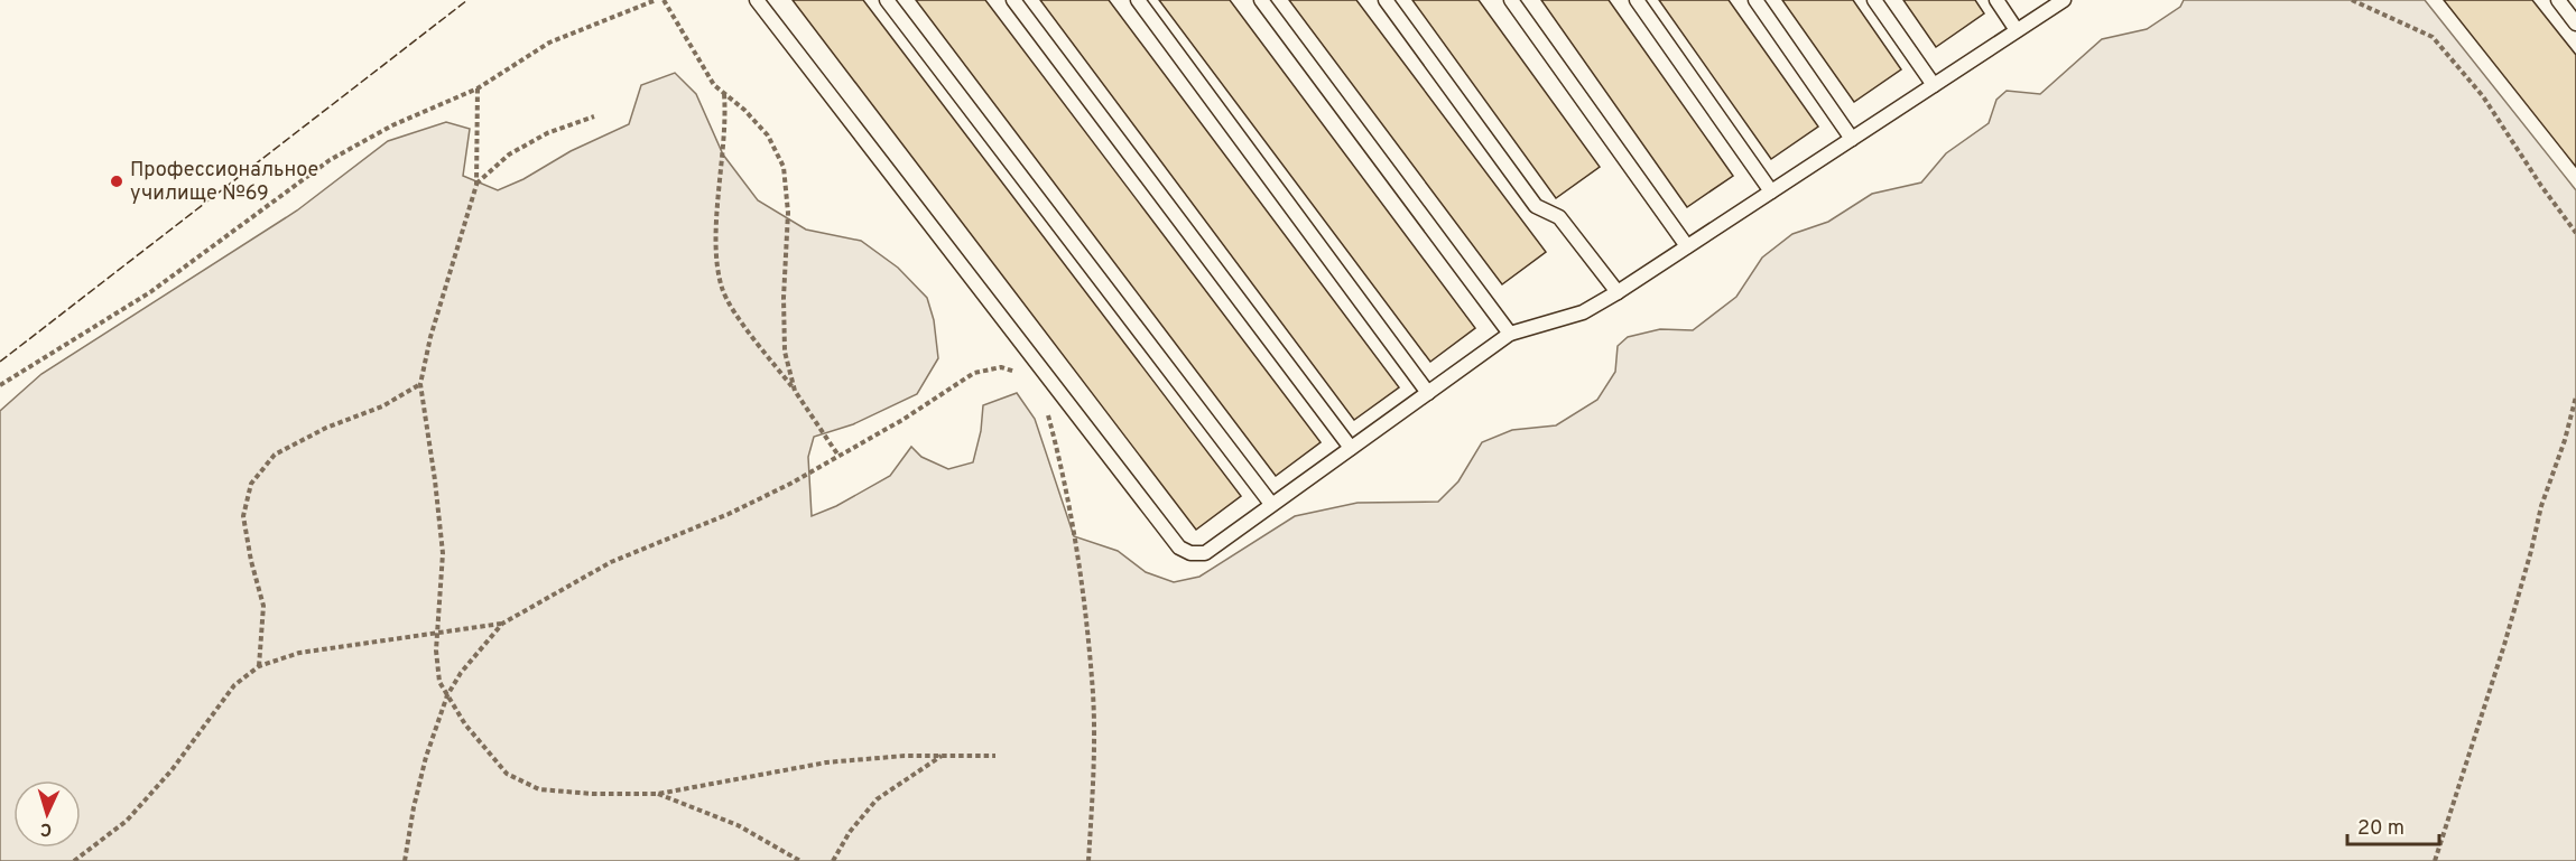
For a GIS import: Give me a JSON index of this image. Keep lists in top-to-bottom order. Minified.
{"places":["Профессиональное училище №69"],"scale_bar":"20 m","north":"bottom"}
